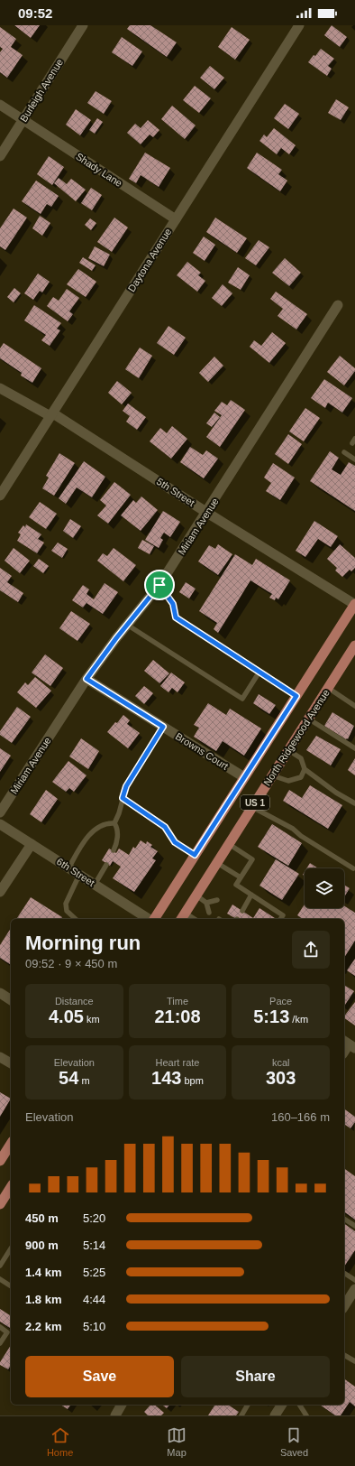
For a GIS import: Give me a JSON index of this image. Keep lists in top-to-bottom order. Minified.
{"streets":{"main road":["North Ridgewood Avenue","US 1"],"street":["Burleigh Avenue","Shady Lane","Daytona Avenue","5th Street","Miriam Avenue","Browns Court","6th Street"]},"crossings":[["Burleigh Avenue","Shady Lane"],["Shady Lane","Daytona Avenue"],["Daytona Avenue","5th Street"],["5th Street","Miriam Avenue"],["5th Street","US 1"],["Miriam Avenue","Browns Court"],["Browns Court","US 1"]],"page":{"status":"09:52","heading":["Morning run","09:52 · 9 × 450 m"],"stats":[["Distance","4.05 km"],["Time","21:08"],["Pace","5:13 /km"],["Elevation","54 m"],["Heart rate","143 bpm"],["kcal","303"]],"chart":["Elevation","160–166 m"],"list":[{"name":"450 m","note":"5:20"},{"name":"900 m","note":"5:14"},{"name":"1.4 km","note":"5:25"},{"name":"1.8 km","note":"4:44"},{"name":"2.2 km","note":"5:10"}],"buttons":["Save","Share"],"tabs":["Home","Map","Saved"]}}
